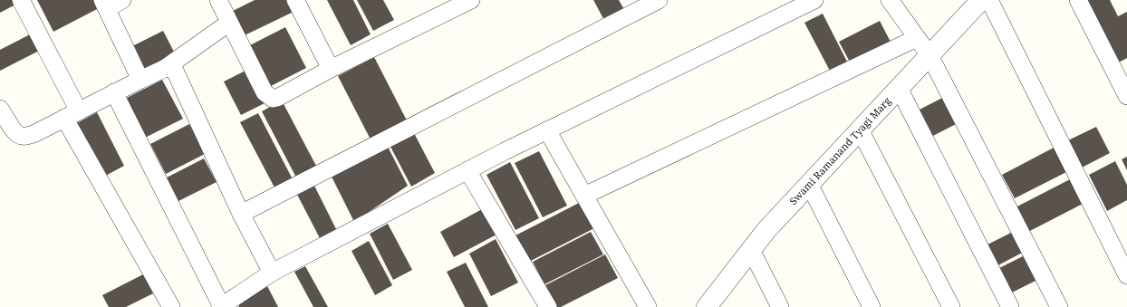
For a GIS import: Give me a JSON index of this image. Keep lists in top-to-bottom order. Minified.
{"streets":{"street":["Swami Ramanand Tyagi Marg"]}}
